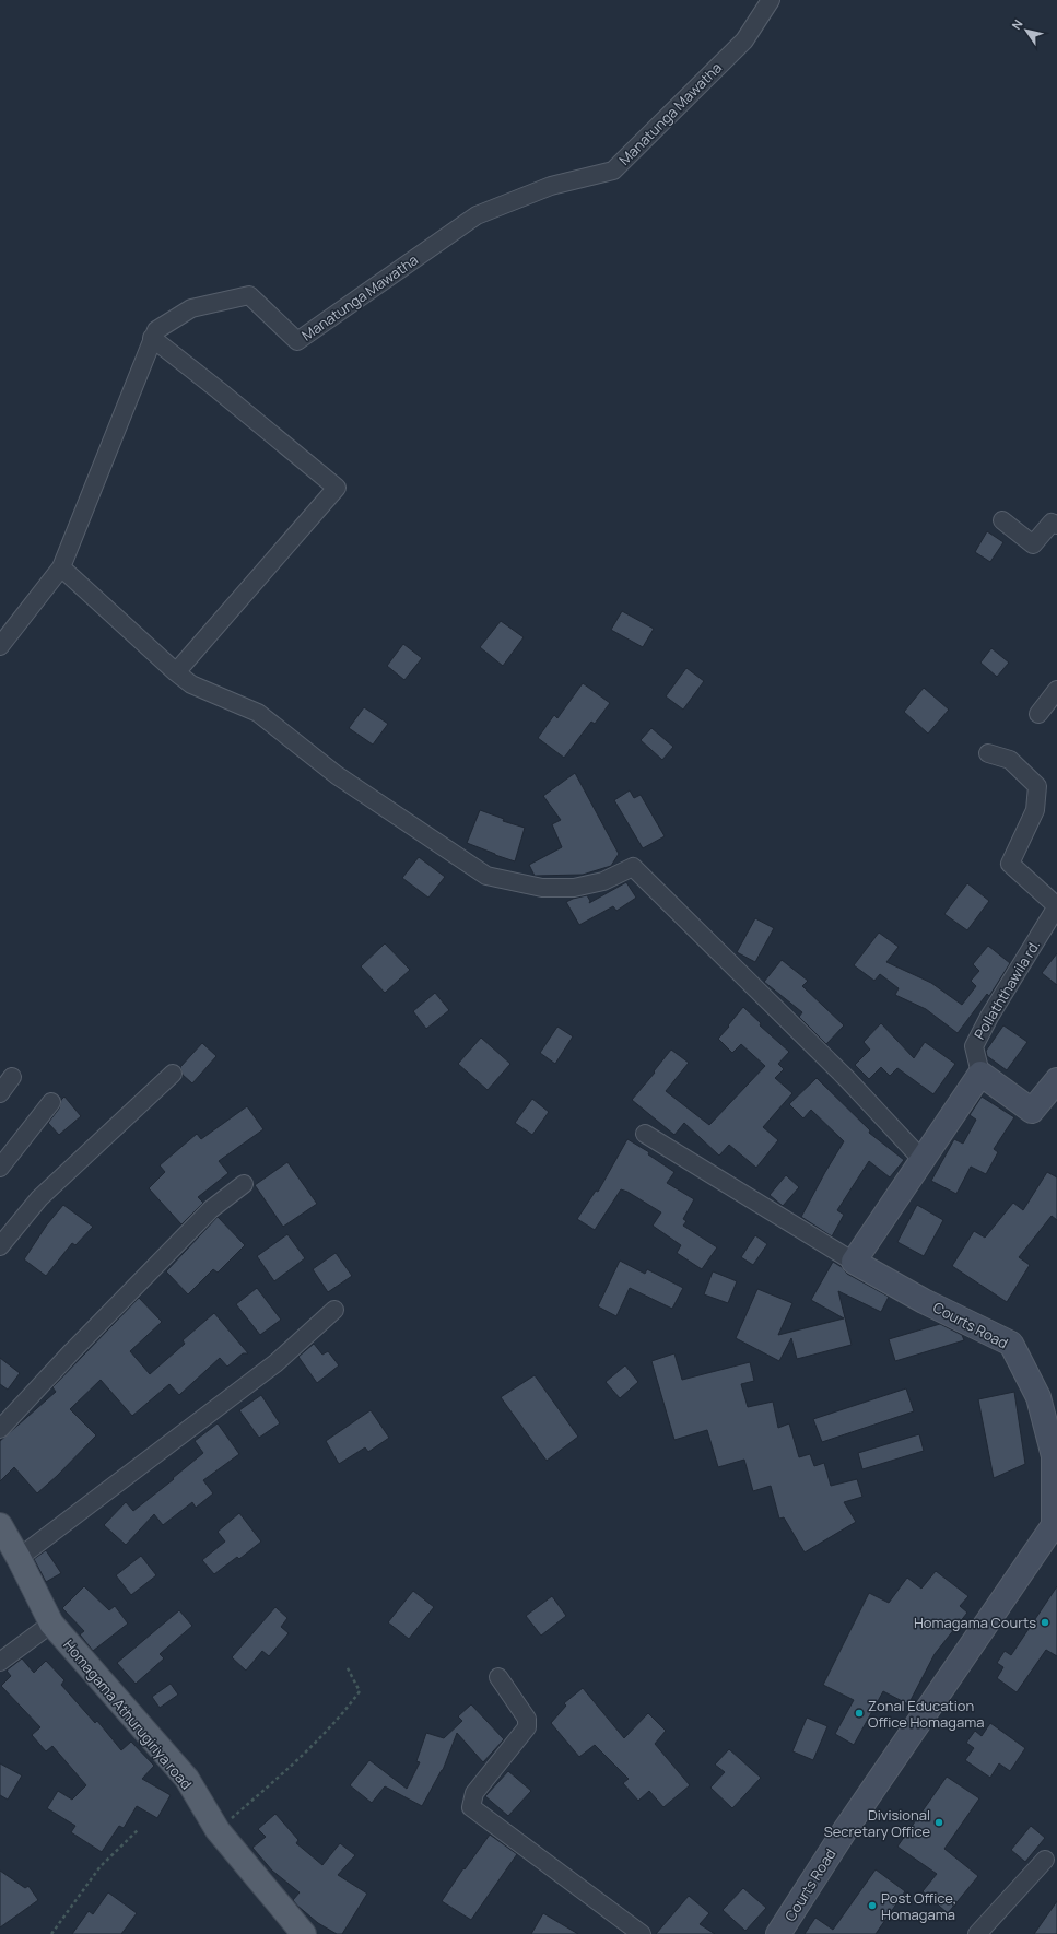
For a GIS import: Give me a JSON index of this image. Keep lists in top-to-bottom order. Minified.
{"streets":{"main road":["Homagama Athurugiriya road"],"street":["Manatunga Mawatha","Pollaththawila rd.","Courts Road"]},"places":["Homagama Courts","Zonal Education Office Homagama","Divisional Secretary Office","Post Office, Homagama"],"north":"top left"}
